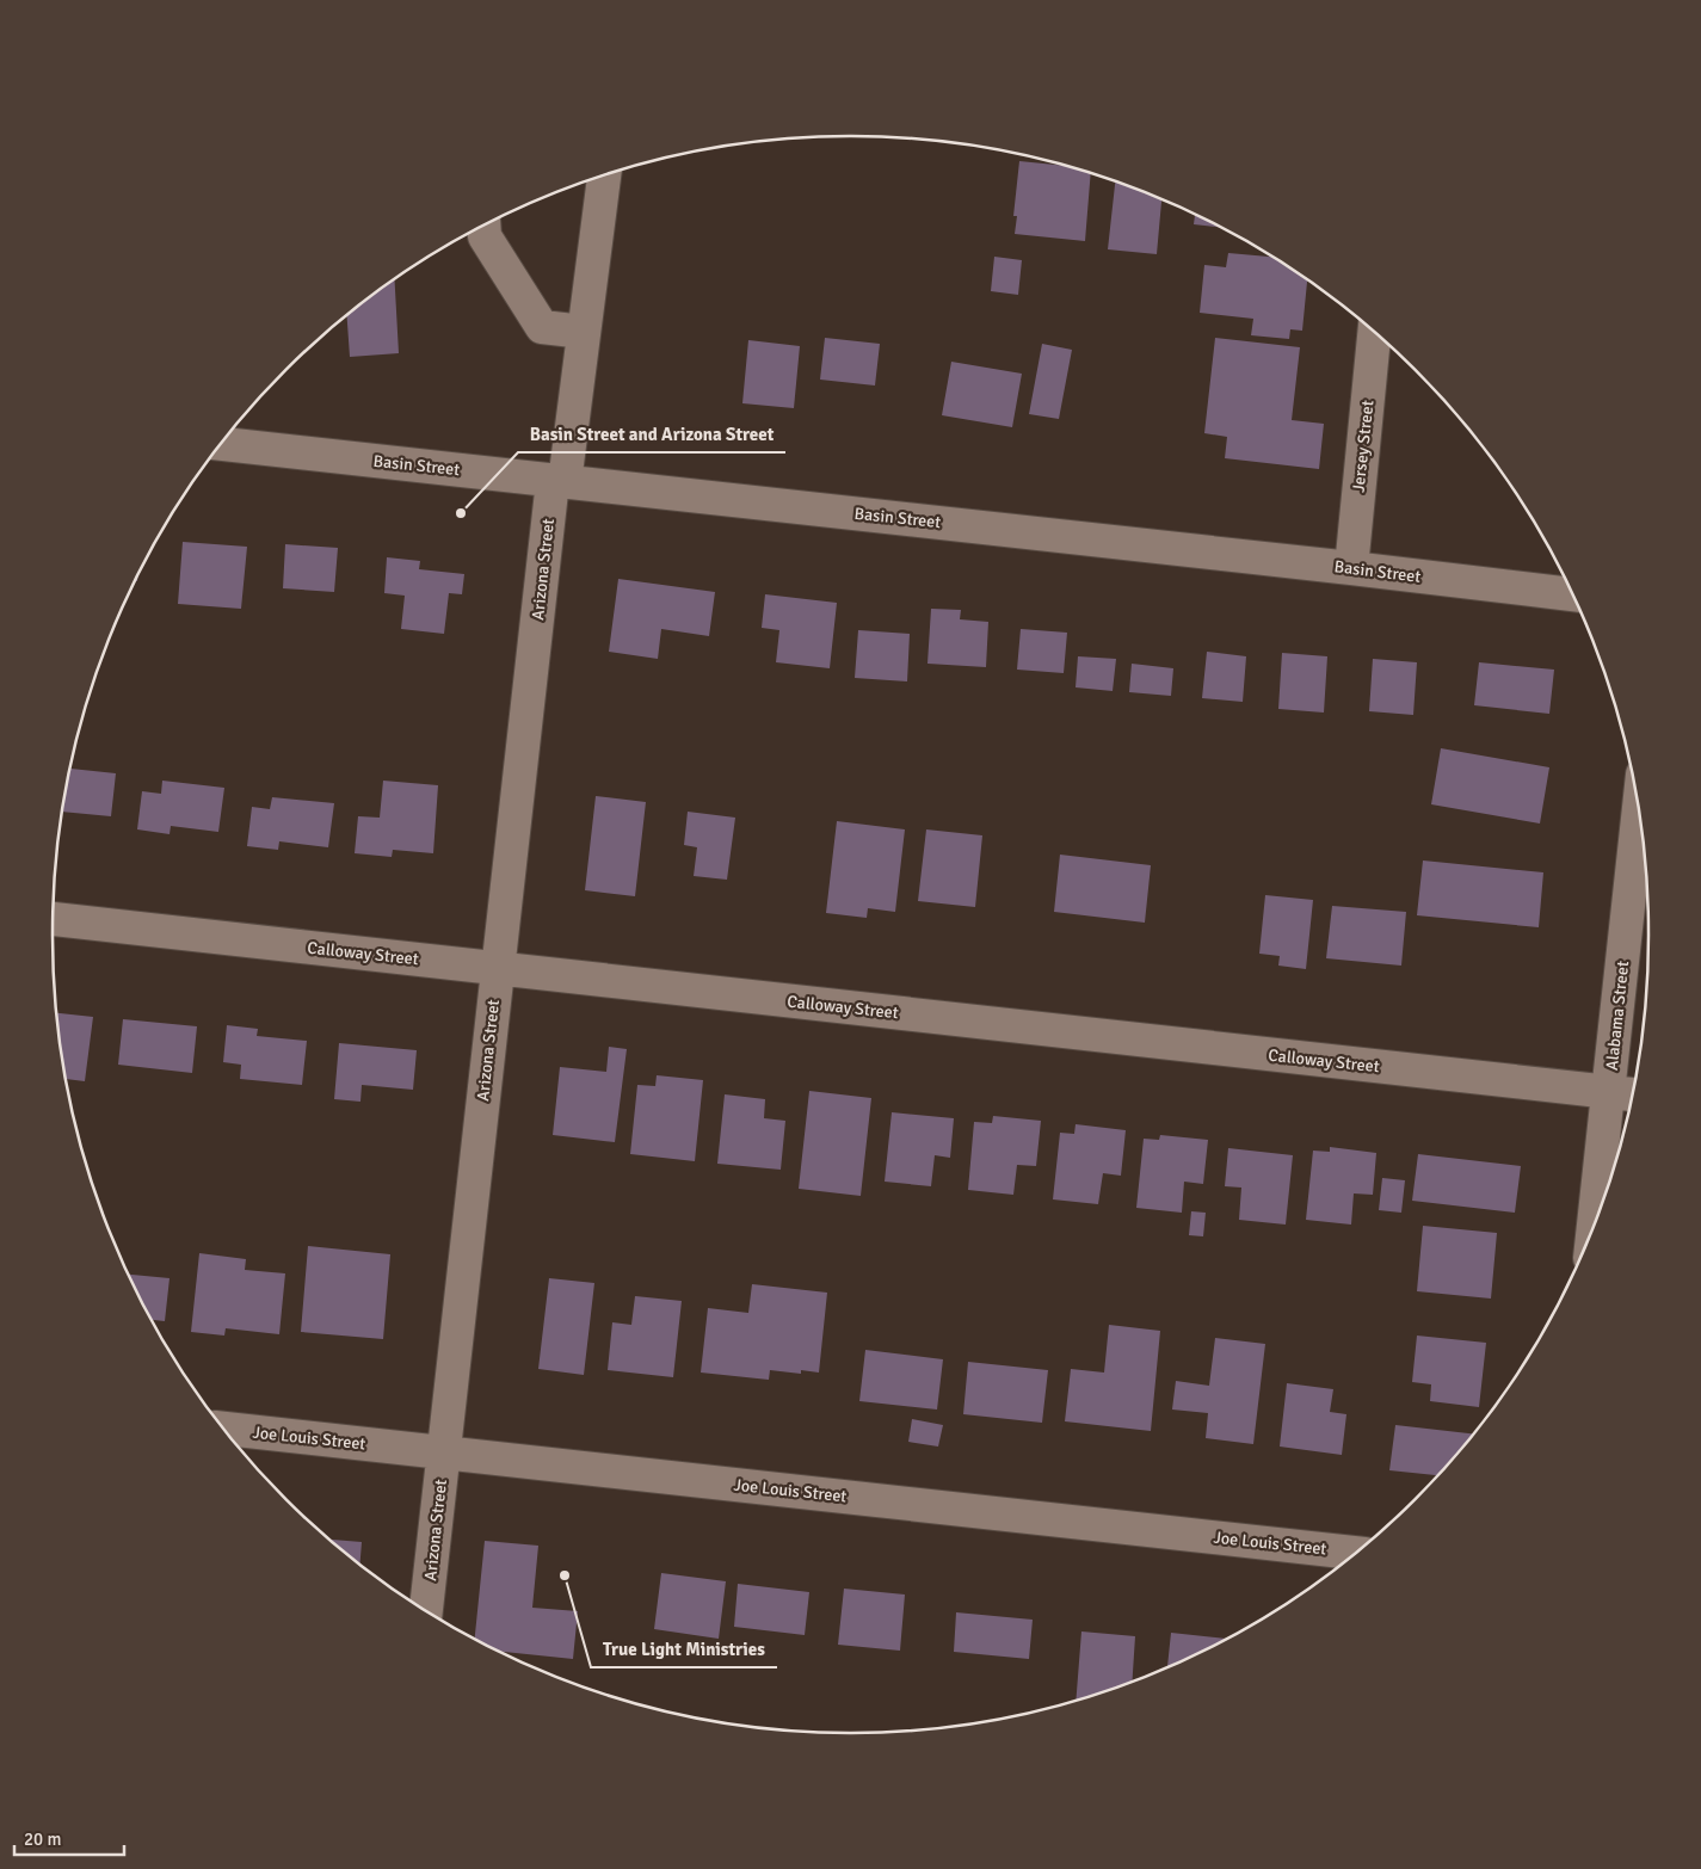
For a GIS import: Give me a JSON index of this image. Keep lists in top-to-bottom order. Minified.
{"streets":{"street":["Jersey Street","Basin Street","Arizona Street","Calloway Street","Alabama Street","Joe Louis Street"]},"crossings":[["Jersey Street","Basin Street"],["Basin Street","Arizona Street"],["Arizona Street","Calloway Street"],["Arizona Street","Joe Louis Street"],["Calloway Street","Alabama Street"]],"places":["Basin Street and Arizona Street","True Light Ministries"],"scale_bar":"20 m"}
